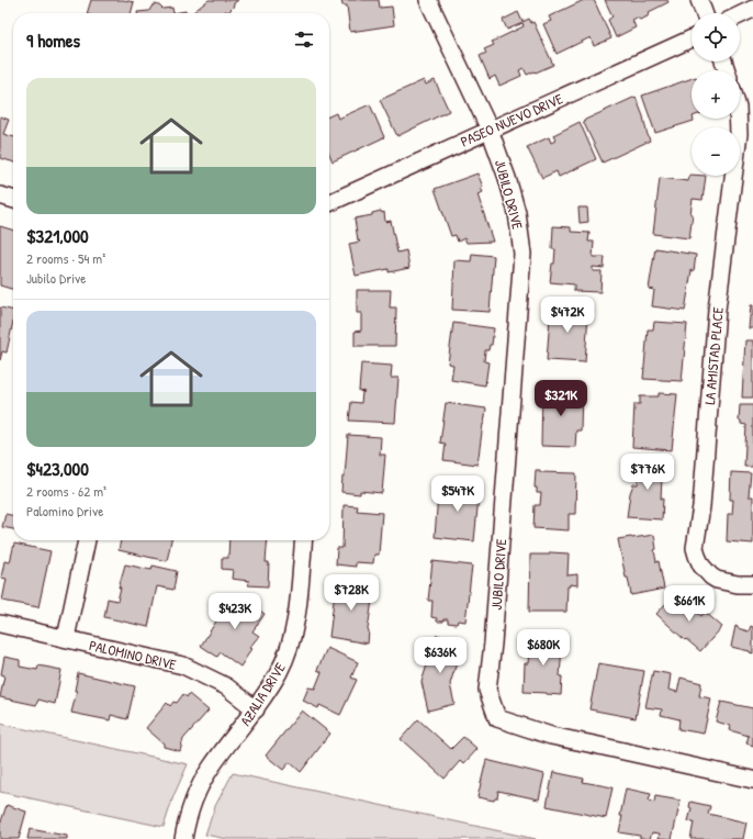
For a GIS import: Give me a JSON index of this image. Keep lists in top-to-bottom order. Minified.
{"streets":{"street":["PASEO NUEVO DRIVE","JUBILO DRIVE","LA AMISTAD PLACE","PALOMINO DRIVE","AZALIA DRIVE"]},"crossings":[["PASEO NUEVO DRIVE","JUBILO DRIVE"],["PALOMINO DRIVE","AZALIA DRIVE"]],"page":{"map_buttons":["+","−"],"heading":"9 homes","list":[{"name":"$321,000","note":"2 rooms · 54 m² · Jubilo Drive"},{"name":"$423,000","note":"2 rooms · 62 m² · Palomino Drive"}],"price":["$472K","$321K","$776K","$547K","$728K","$661K","$423K","$680K","$636K"]}}
